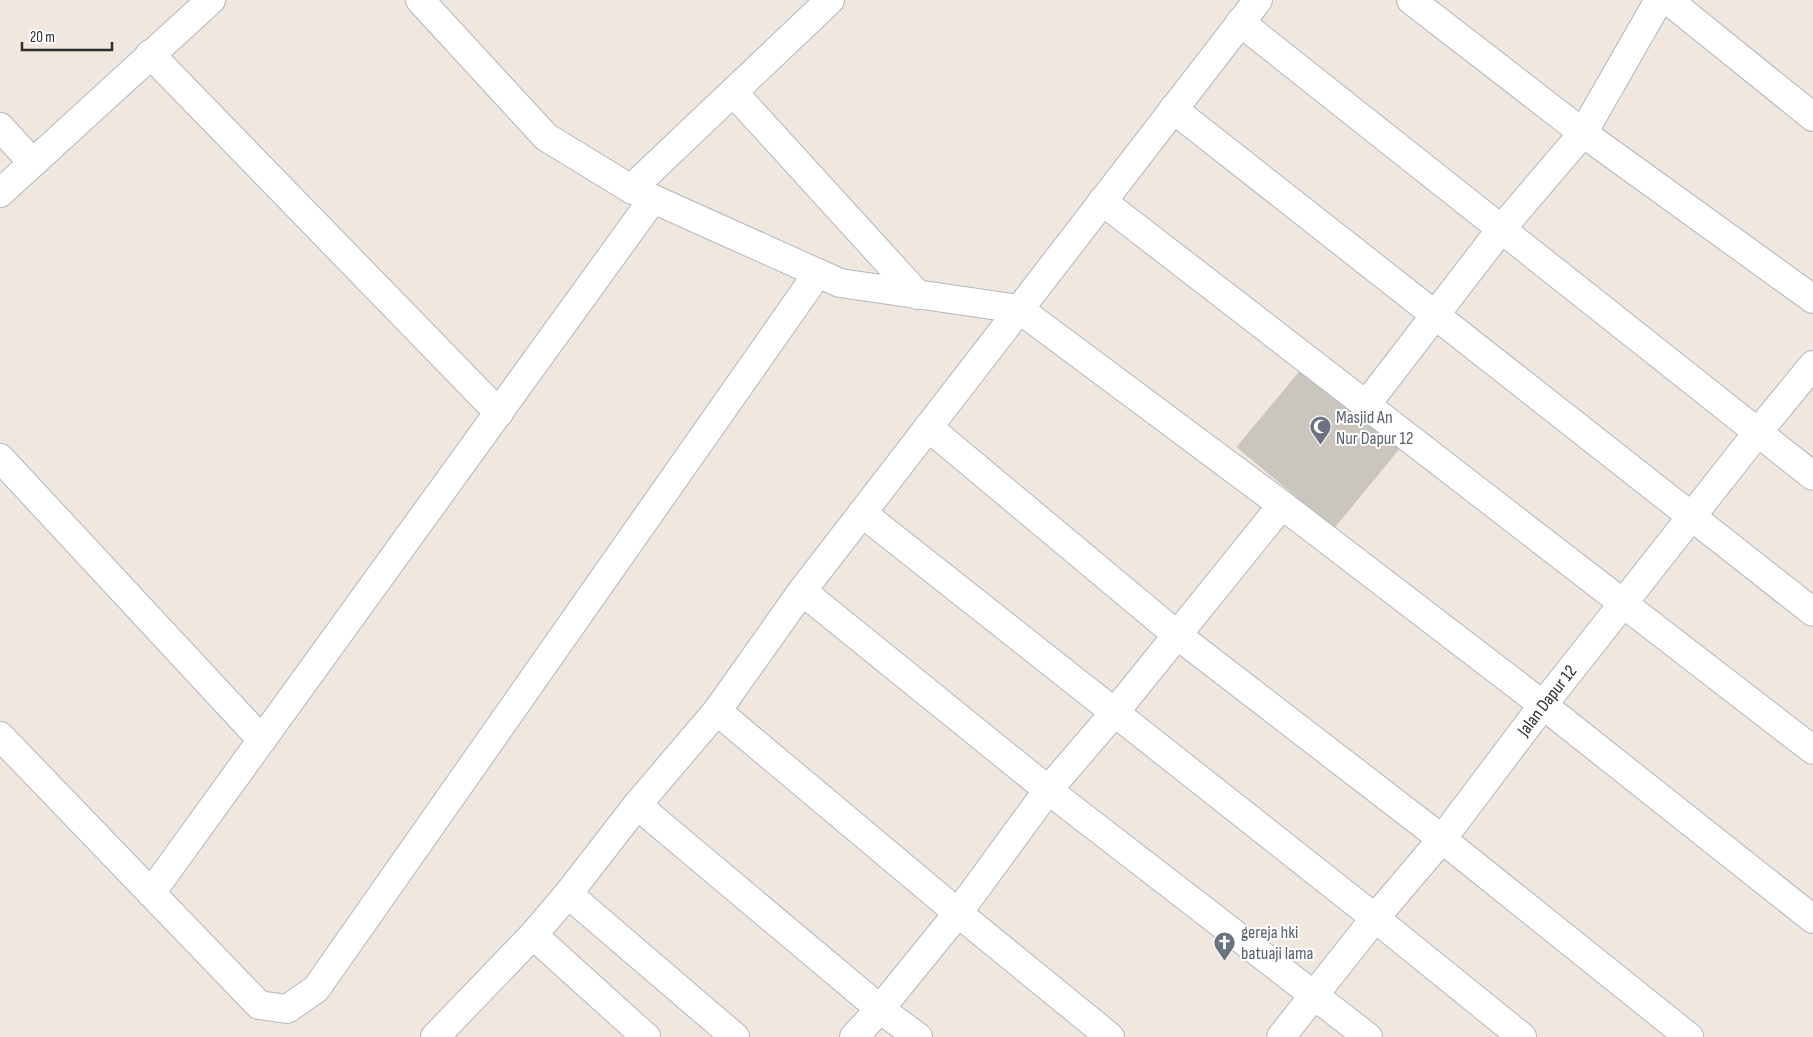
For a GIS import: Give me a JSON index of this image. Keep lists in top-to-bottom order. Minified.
{"streets":{"street":["Jalan Dapur 12"]},"places":{"mosque":["Masjid An Nur Dapur 12"],"church":["gereja hki batuaji lama"]},"scale_bar":"20 m"}
